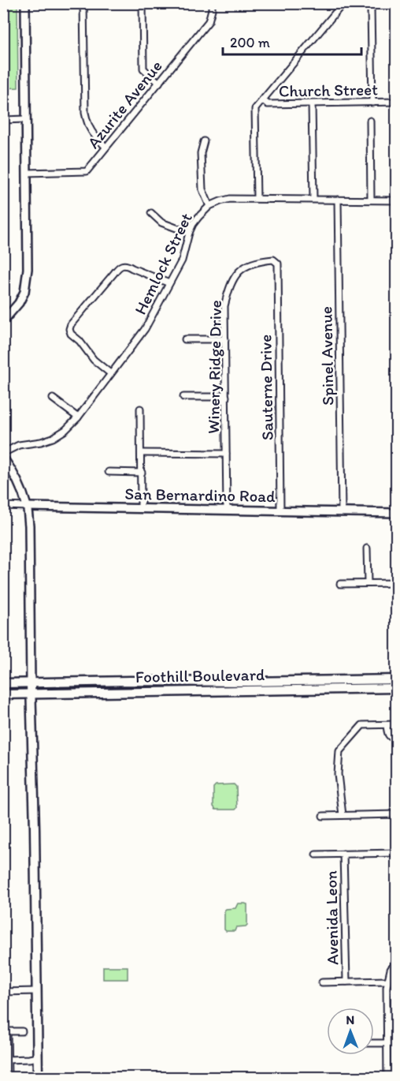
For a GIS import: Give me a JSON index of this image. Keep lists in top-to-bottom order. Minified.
{"streets":{"main road":["Foothill Boulevard"],"street":["Church Street","Azurite Avenue","Hemlock Street","Spinel Avenue","Winery Ridge Drive","Sauterne Drive","San Bernardino Road","Avenida Leon"]},"crossings":[["Hemlock Street","Spinel Avenue"],["Spinel Avenue","San Bernardino Road"],["Winery Ridge Drive","Sauterne Drive"],["Winery Ridge Drive","San Bernardino Road"],["Sauterne Drive","San Bernardino Road"]],"scale_bar":"200 m","north":"top"}
